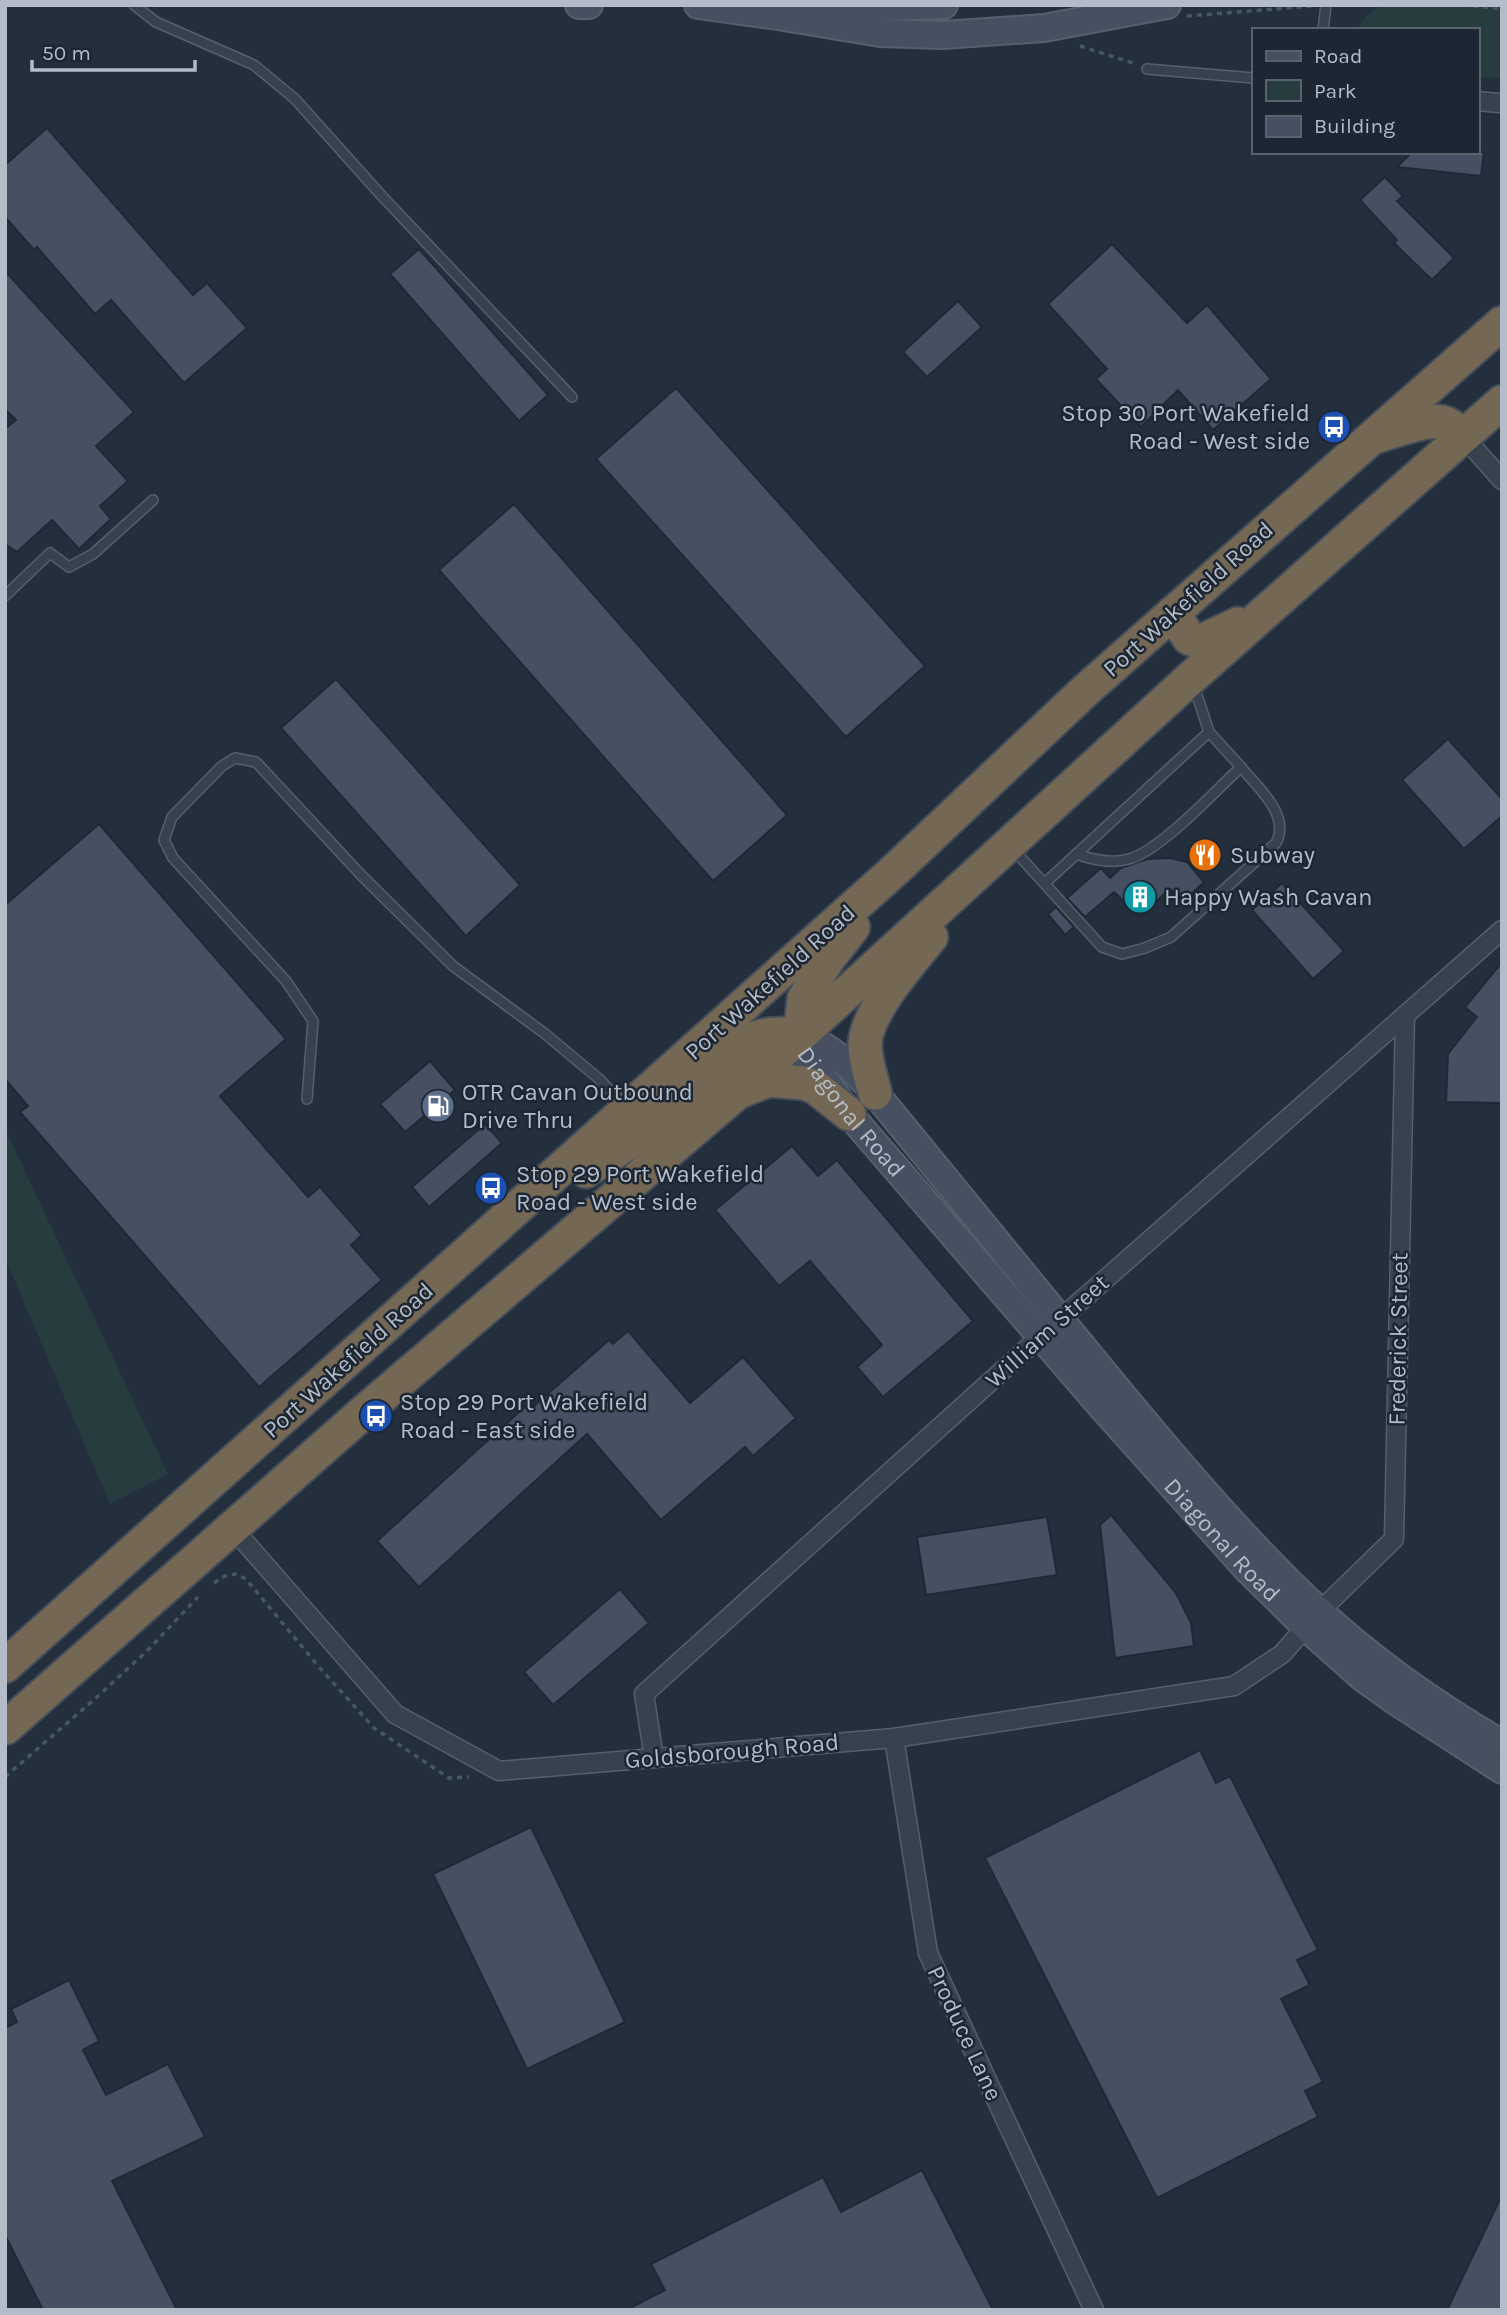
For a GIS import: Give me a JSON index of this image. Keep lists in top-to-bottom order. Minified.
{"streets":{"highway":["Port Wakefield Road"],"street":["Diagonal Road","William Street","Frederick Street","Goldsborough Road","Produce Lane"]},"crossings":[["Port Wakefield Road","Diagonal Road"],["Diagonal Road","William Street"],["Diagonal Road","Frederick Street"],["Diagonal Road","Goldsborough Road"],["William Street","Frederick Street"],["William Street","Goldsborough Road"],["Frederick Street","Goldsborough Road"],["Goldsborough Road","Produce Lane"]],"places":{"bus stop":["Stop 30 Port Wakefield Road - West side","Stop 29 Port Wakefield Road - West side","Stop 29 Port Wakefield Road - East side"],"restaurant":["Subway"],"building":["Happy Wash Cavan"],"fuel station":["OTR Cavan Outbound Drive Thru"]},"legend":["Road","Park","Building"],"scale_bar":"50 m"}
